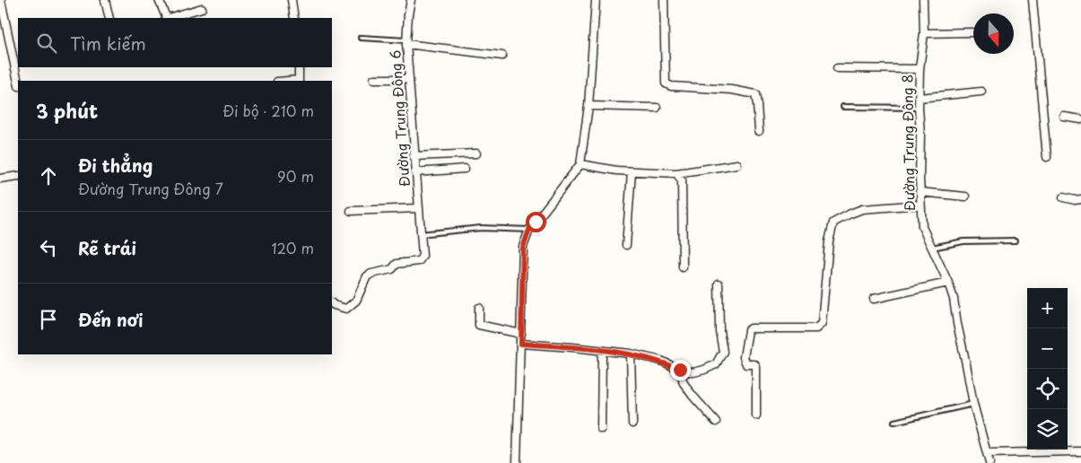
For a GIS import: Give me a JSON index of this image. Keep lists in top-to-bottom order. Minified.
{"streets":{"street":["Đường Trung Đông 6","Đường Trung Đông 8"]},"north":"bottom","page":{"search":"Tìm kiếm","heading":["3 phút","Đi bộ · 210 m"],"list":[["Đi thẳng","Đường Trung Đông 7","90 m"],["Rẽ trái","120 m"],"Đến nơi"],"map_buttons":["+","−"]}}
